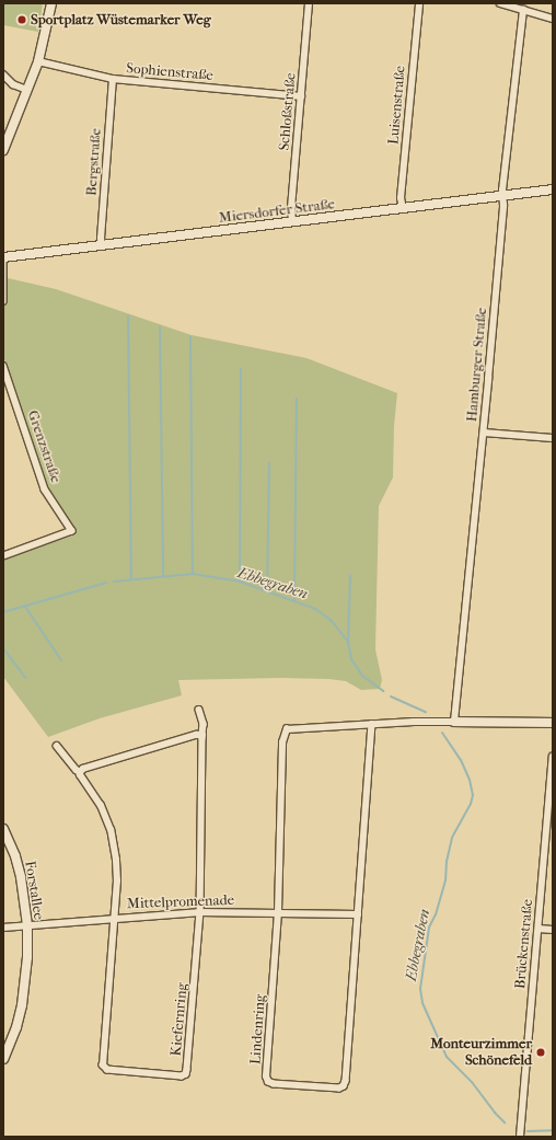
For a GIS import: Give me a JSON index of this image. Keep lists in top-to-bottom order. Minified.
{"streets":{"street":["Sophienstraße","Luisenstraße","Schloßstraße","Bergstraße","Miersdorfer Straße","Hamburger Straße","Grenzstraße","Forstallee","Mittelpromenade","Brückenstraße","Kiefernring","Lindenring"]},"crossings":[["Sophienstraße","Schloßstraße"],["Sophienstraße","Bergstraße"],["Luisenstraße","Miersdorfer Straße"],["Schloßstraße","Miersdorfer Straße"],["Bergstraße","Miersdorfer Straße"],["Miersdorfer Straße","Hamburger Straße"],["Hamburger Straße","Lindenring"],["Forstallee","Mittelpromenade"],["Mittelpromenade","Kiefernring"],["Mittelpromenade","Lindenring"]],"water":["Ebbegraben"],"places":["Sportplatz Wüstemarker Weg","Monteurzimmer Schönefeld"]}
